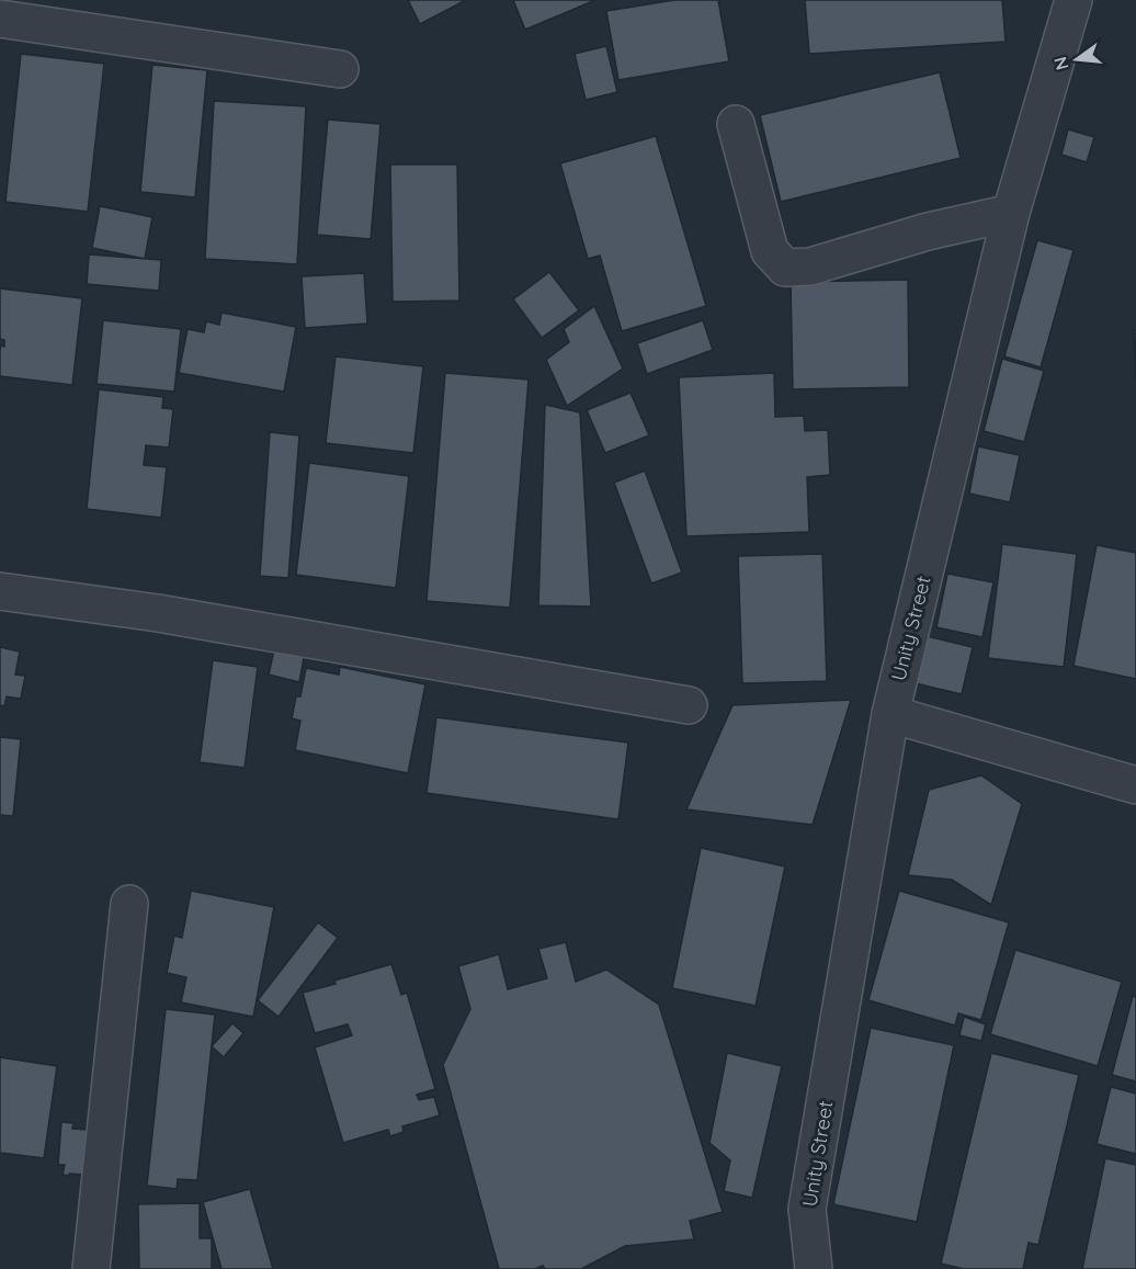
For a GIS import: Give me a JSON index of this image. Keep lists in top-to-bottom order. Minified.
{"streets":{"street":["Unity Street"]},"north":"left"}
